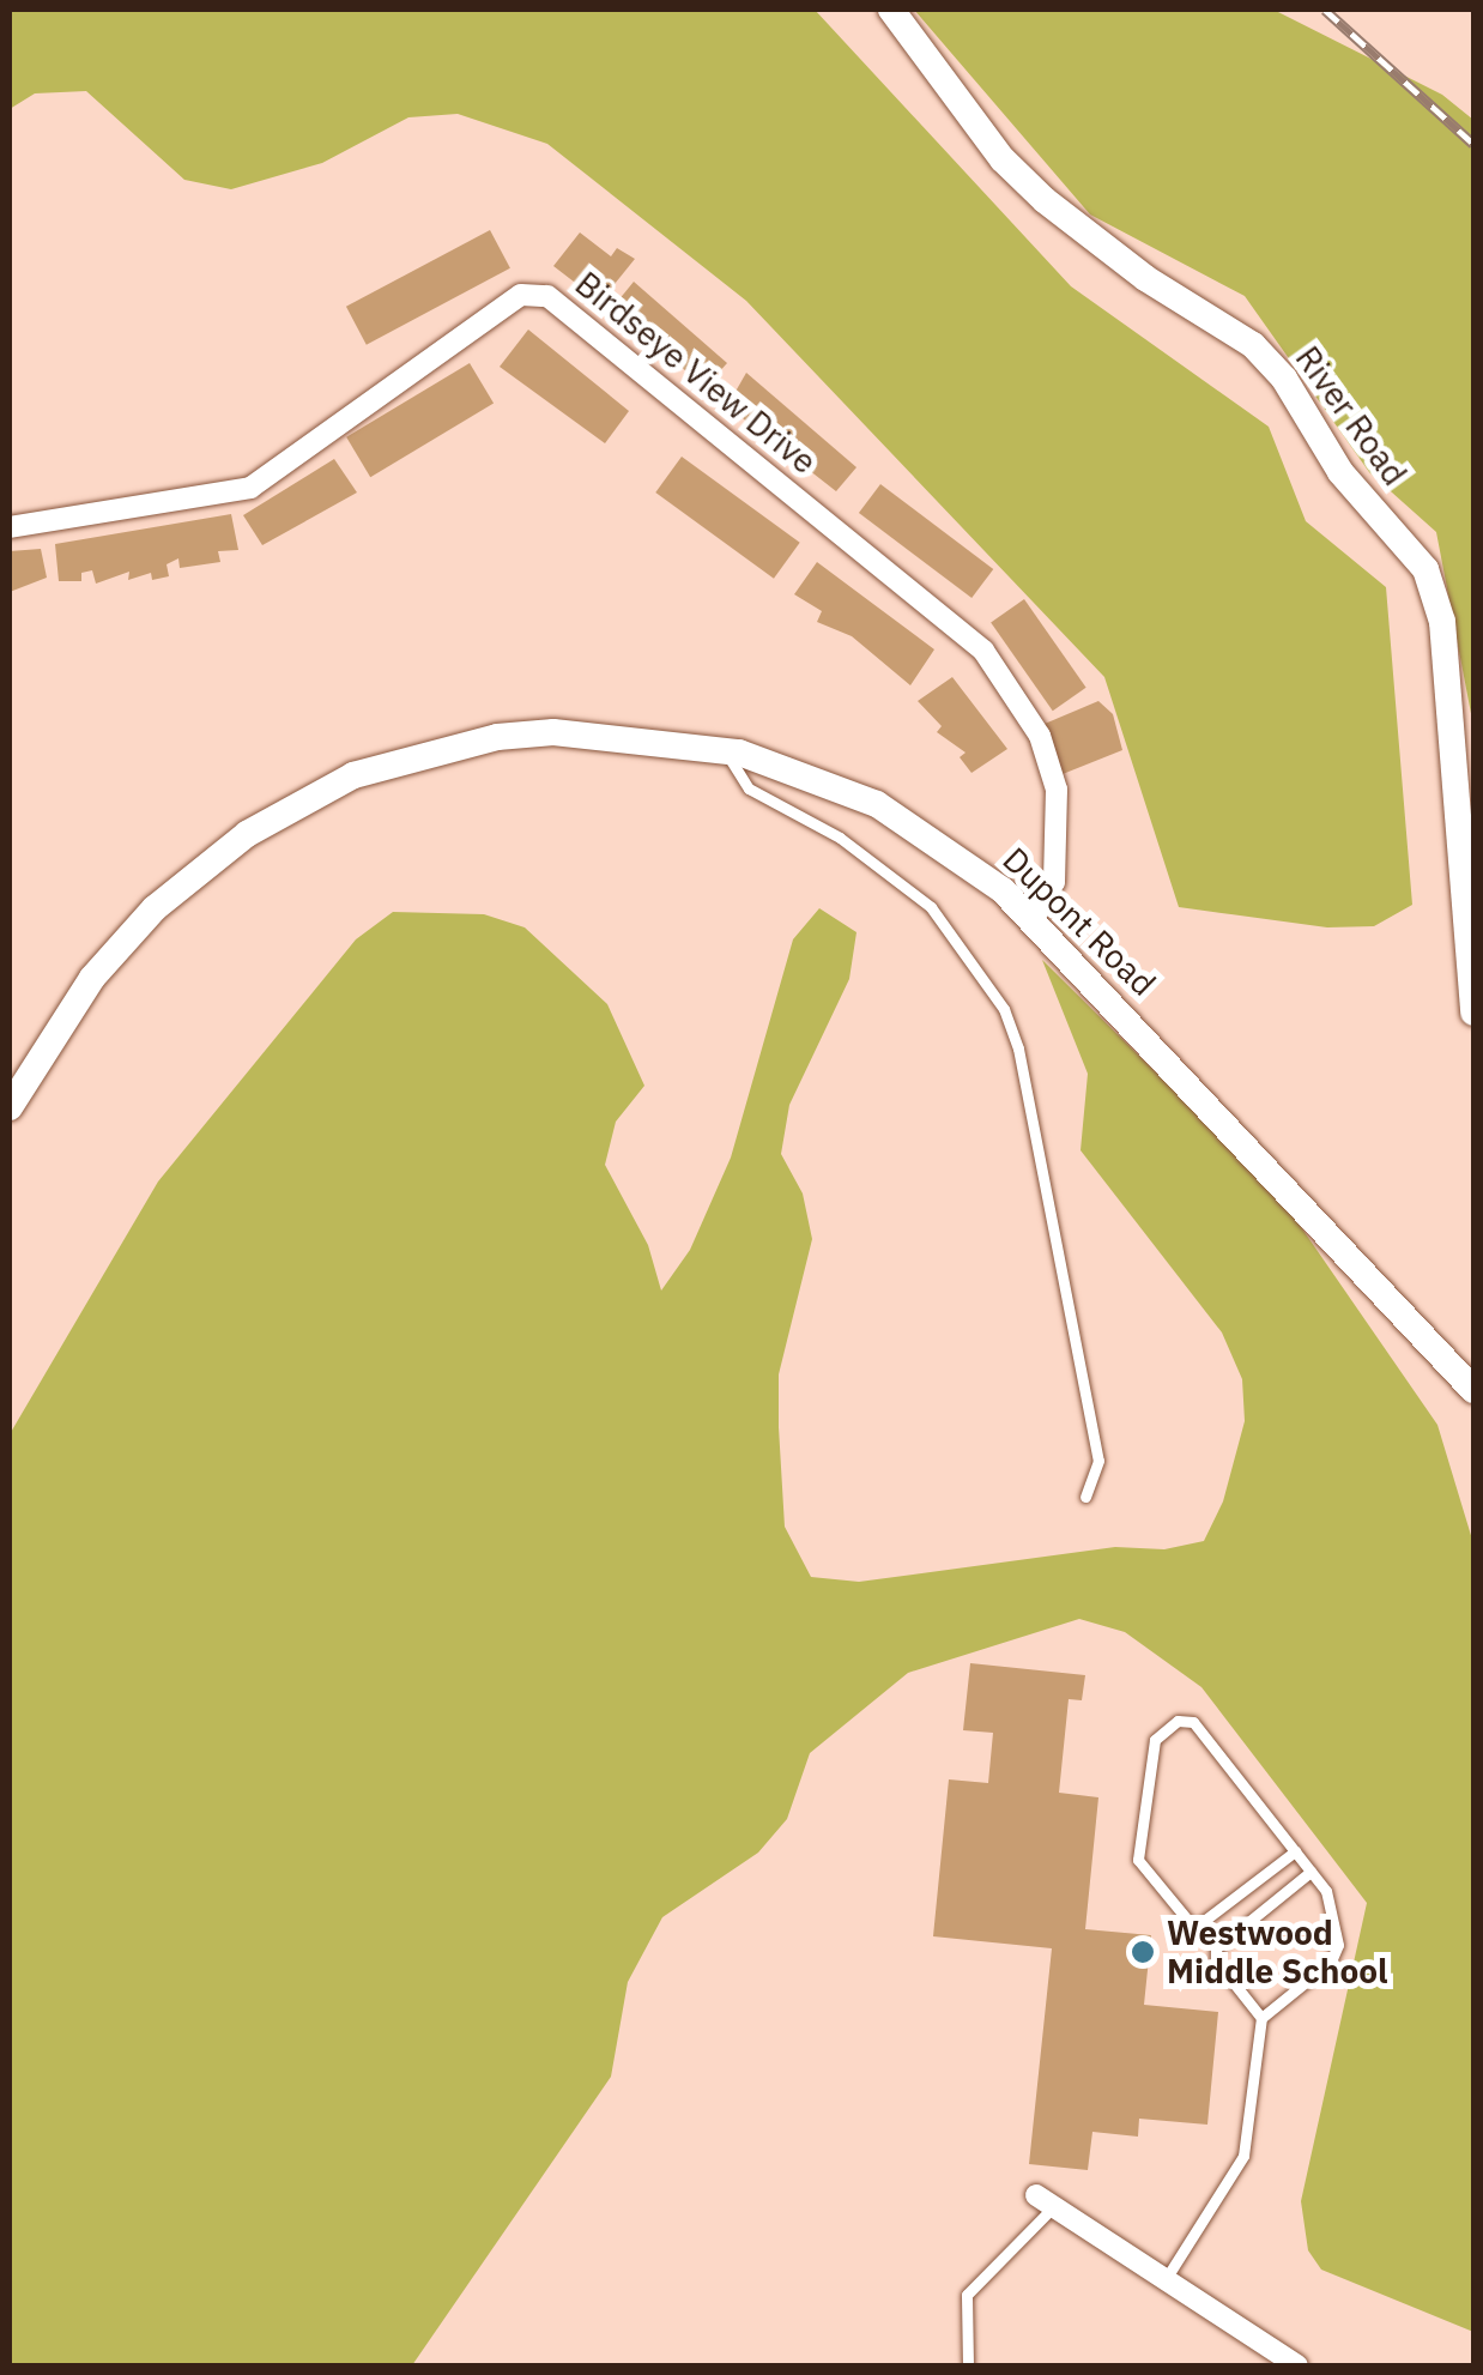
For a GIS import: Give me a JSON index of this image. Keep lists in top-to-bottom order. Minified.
{"streets":{"street":["Birdseye View Drive","River Road","Dupont Road"]},"crossings":[["Birdseye View Drive","Dupont Road"]],"places":["Westwood Middle School"]}
